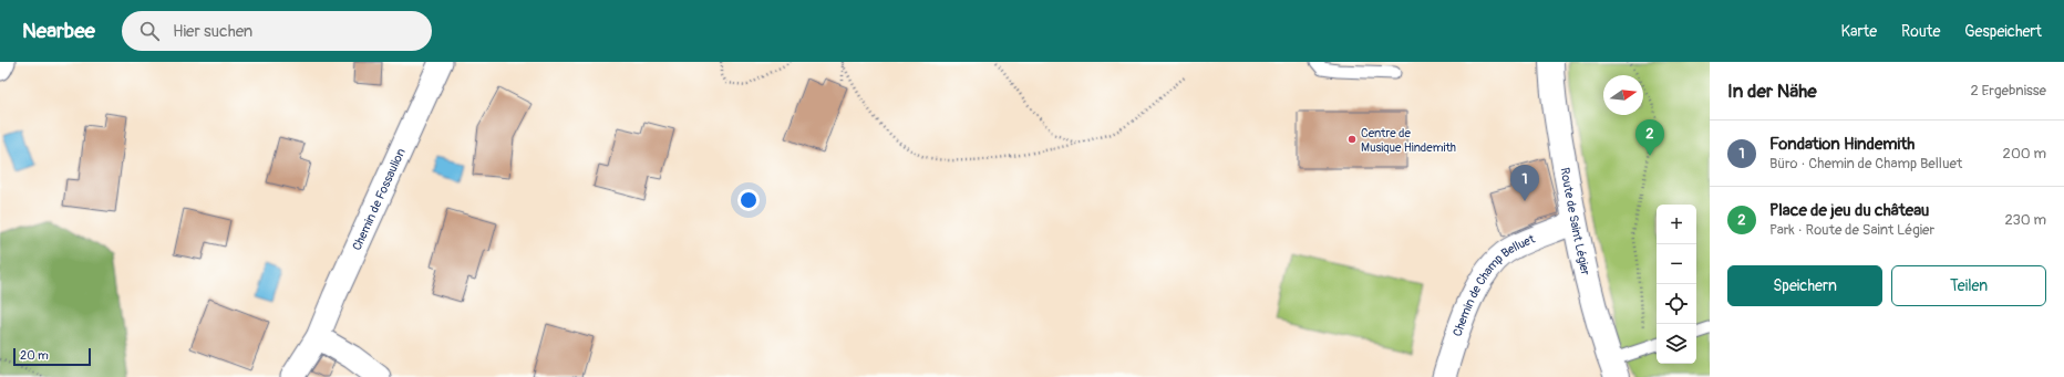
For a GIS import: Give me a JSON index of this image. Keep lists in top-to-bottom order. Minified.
{"streets":{"main road":["Route de Saint Légier"],"street":["Chemin de Fossaulion","Chemin de Champ Belluet"]},"crossings":[["Route de Saint Légier","Chemin de Champ Belluet"]],"places":["Centre de Musique Hindemith"],"scale_bar":"20 m","north":"right","page":{"header":"Nearbee","search":"Hier suchen","nav":["Karte","Route","Gespeichert"],"heading":["In der Nähe","2 Ergebnisse"],"pins":["2","1"],"list":[{"mark":"1","name":"Fondation Hindemith","note":"Büro · Chemin de Champ Belluet","value":"200 m"},{"mark":"2","name":"Place de jeu du château","note":"Park · Route de Saint Légier","value":"230 m"}],"map_buttons":["+","−"],"buttons":["Speichern","Teilen"],"scale":"20 m"}}
